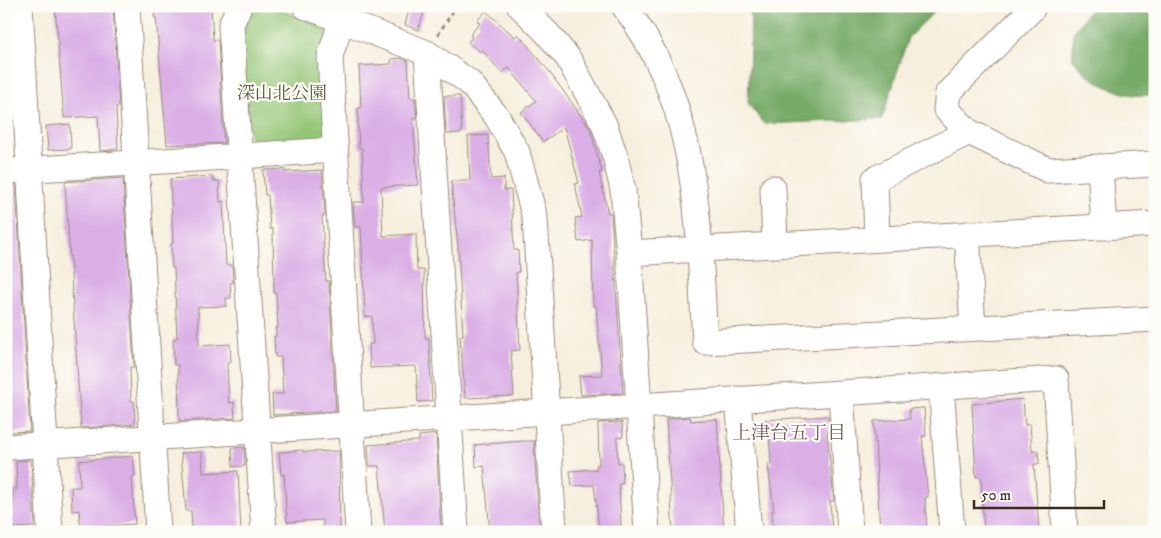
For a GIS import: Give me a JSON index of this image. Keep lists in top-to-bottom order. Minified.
{"districts":["上津台五丁目"],"parks":["深山北公園"],"scale_bar":"50 m"}
